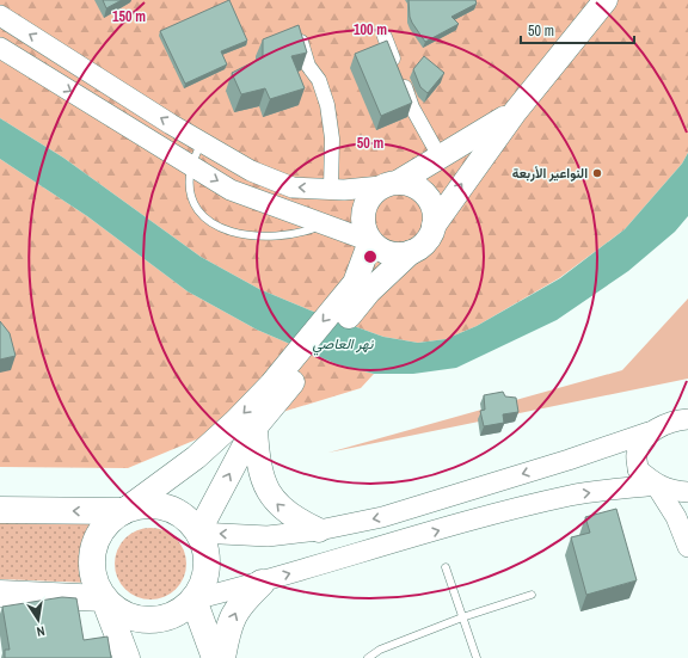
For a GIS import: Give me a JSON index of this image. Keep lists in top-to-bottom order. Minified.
{"water":["نهر العاصي"],"places":["النواعير الأربعة"],"scale_bar":"50 m","north":"bottom","rings":["150 m","100 m","50 m"]}
